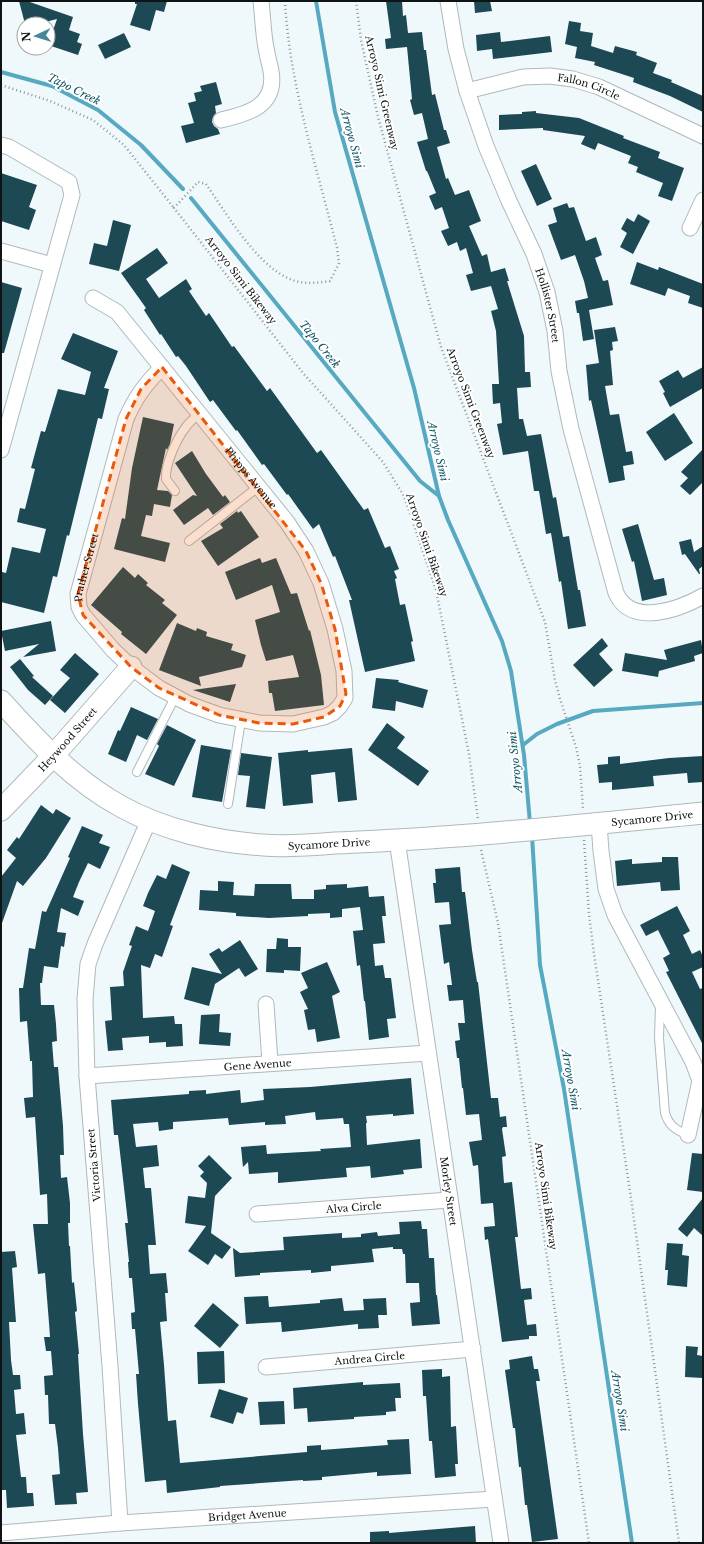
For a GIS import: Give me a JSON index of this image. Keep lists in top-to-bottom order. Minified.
{"streets":{"main road":["Heywood Street","Sycamore Drive"],"street":["Fallon Circle","Hollister Street","Phipps Avenue","Prather Street","Gene Avenue","Victoria Street","Morley Street","Alva Circle","Andrea Circle","Bridget Avenue"],"path":["Arroyo Simi Greenway","Arroyo Simi Bikeway"]},"crossings":[["Fallon Circle","Hollister Street"],["Arroyo Simi Greenway","Sycamore Drive"],["Arroyo Simi Bikeway","Sycamore Drive"],["Phipps Avenue","Prather Street"],["Prather Street","Heywood Street"],["Heywood Street","Sycamore Drive"],["Sycamore Drive","Victoria Street"],["Sycamore Drive","Morley Street"],["Gene Avenue","Victoria Street"],["Gene Avenue","Morley Street"],["Victoria Street","Bridget Avenue"],["Morley Street","Alva Circle"],["Morley Street","Andrea Circle"],["Morley Street","Bridget Avenue"]],"water":["Tapo Creek","Arroyo Simi"],"north":"left"}
